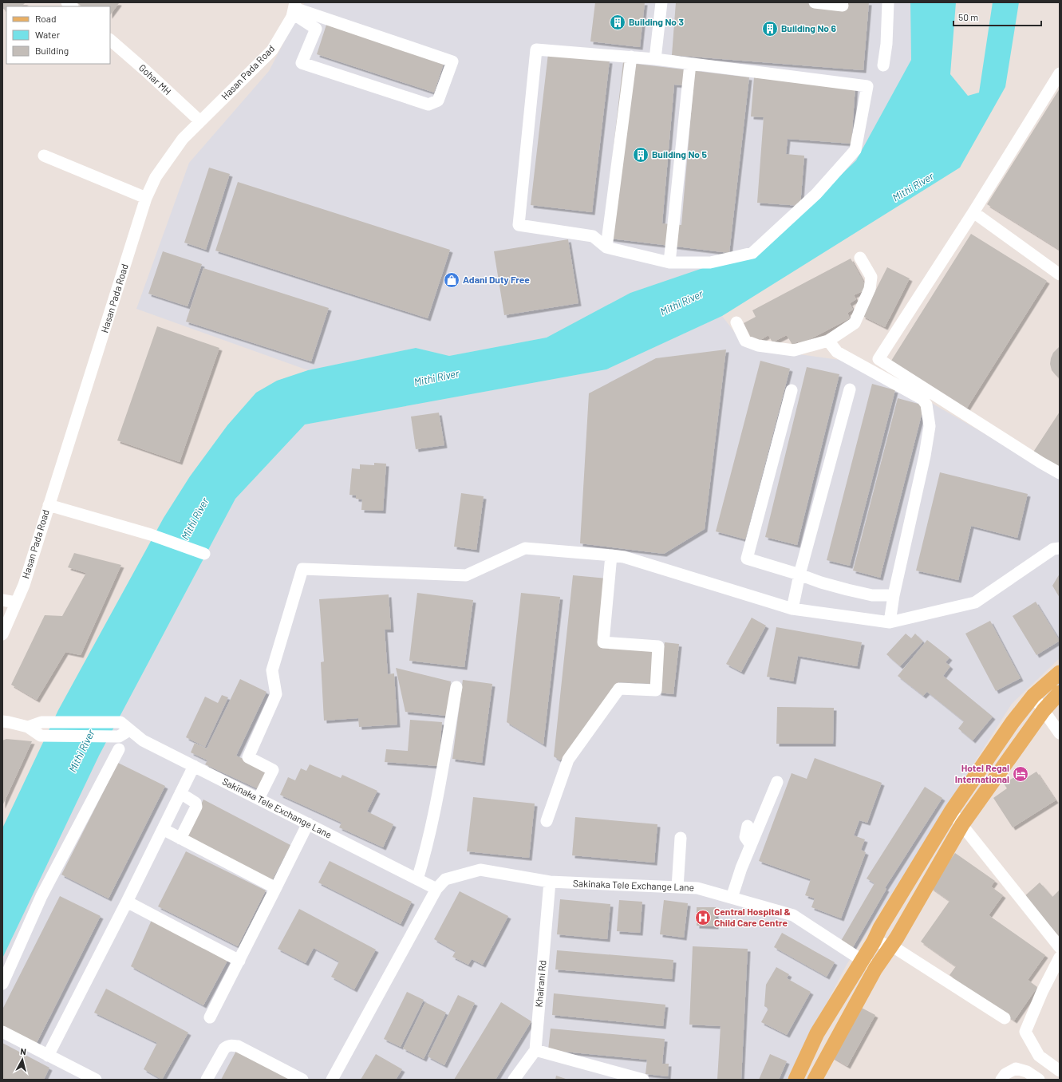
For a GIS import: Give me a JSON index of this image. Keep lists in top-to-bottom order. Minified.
{"streets":{"street":["Hasan Pada Road","Gohar MH","Sakinaka Tele Exchange Lane","Khairani Rd"]},"crossings":[["Hasan Pada Road","Gohar MH"],["Sakinaka Tele Exchange Lane","Khairani Rd"]],"water":["Mithi River"],"places":{"building":["Building No 3","Building No 6","Building No 5"],"shop":["Adani Duty Free"],"hotel":["Hotel Regal International"],"hospital":["Central Hospital & Child Care Centre"]},"legend":["Road","Water","Building"],"scale_bar":"50 m","north":"top"}
